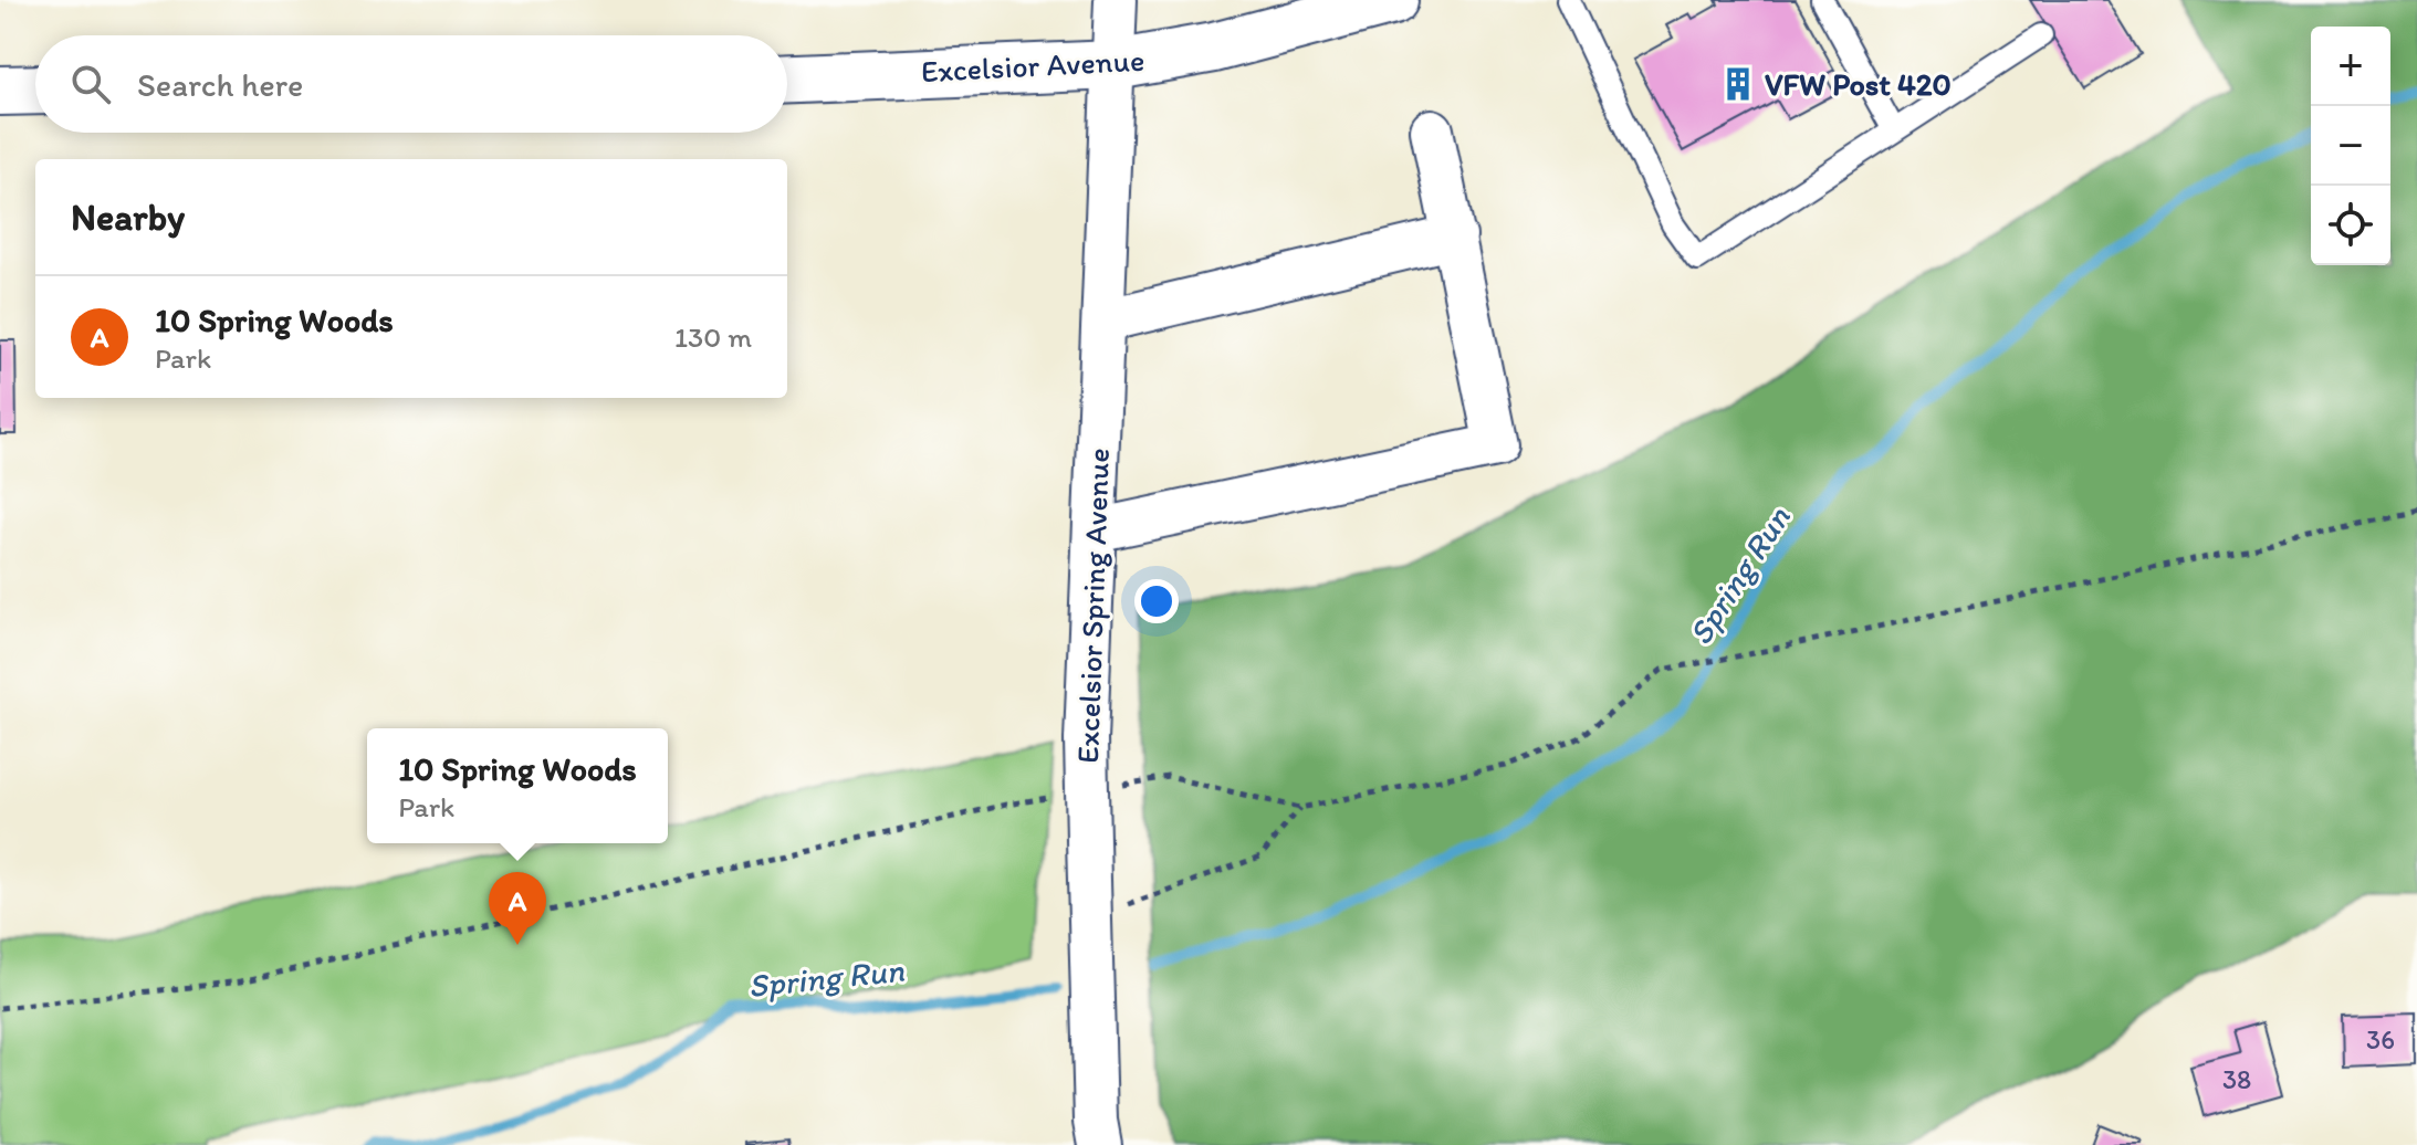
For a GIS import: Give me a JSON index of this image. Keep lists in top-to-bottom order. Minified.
{"streets":{"street":["Excelsior Avenue","Excelsior Spring Avenue"]},"crossings":[["Excelsior Avenue","Excelsior Spring Avenue"]],"water":["Spring Run"],"places":{"building":["VFW Post 420"]},"house_numbers":["36","38"],"page":{"map_buttons":["+","−"],"search":"Search here","heading":"Nearby","list":[{"mark":"A","name":"10 Spring Woods","note":"Park","value":"130 m"}],"popup":["10 Spring Woods","Park"],"pins":"A"}}
